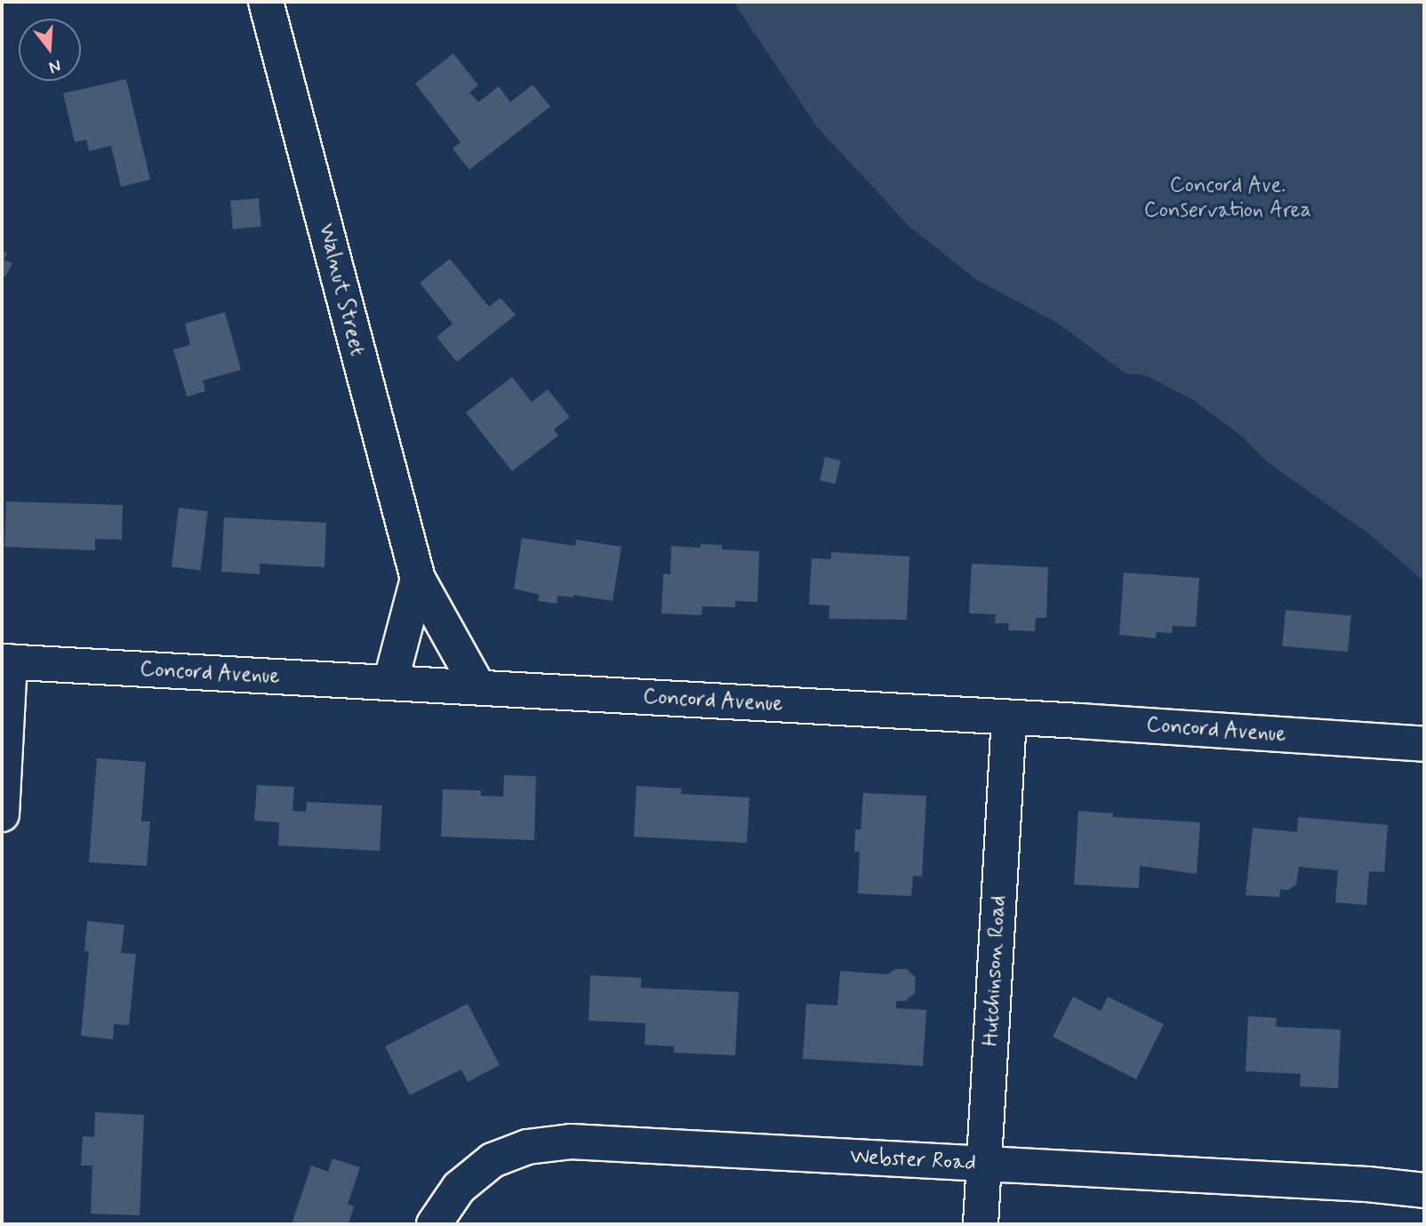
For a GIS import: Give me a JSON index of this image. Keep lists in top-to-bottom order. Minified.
{"streets":{"street":["Walnut Street","Concord Avenue","Hutchinson Road","Webster Road"]},"crossings":[["Walnut Street","Concord Avenue"],["Concord Avenue","Hutchinson Road"],["Hutchinson Road","Webster Road"]],"parks":["Concord Ave. Conservation Area"],"north":"bottom"}
